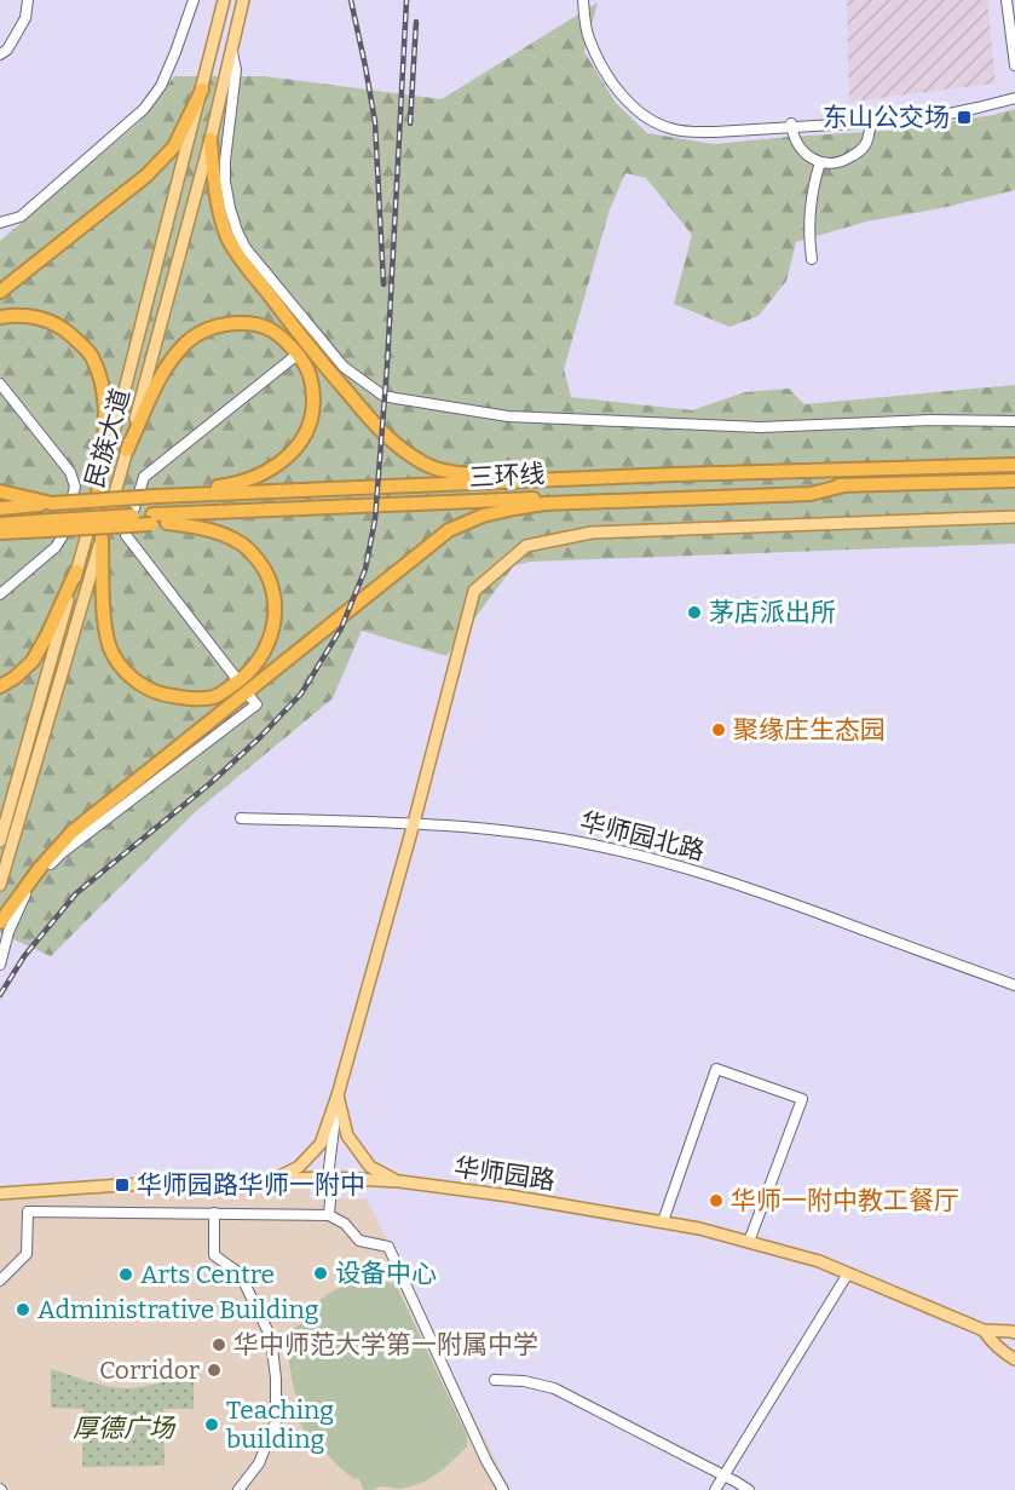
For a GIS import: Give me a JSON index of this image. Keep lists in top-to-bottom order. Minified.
{"streets":{"highway":["三环线"],"main road":["民族大道","华师园路"],"street":["华师园北路"]},"parks":["厚德广场"],"places":{"transit":["东山公交场","华师园路华师一附中"],"other":["茅店派出所","聚缘庄生态园","华师一附中教工餐厅","设备中心","Arts Centre","Administrative Building","华中师范大学第一附属中学","Corridor","Teaching building"]}}
